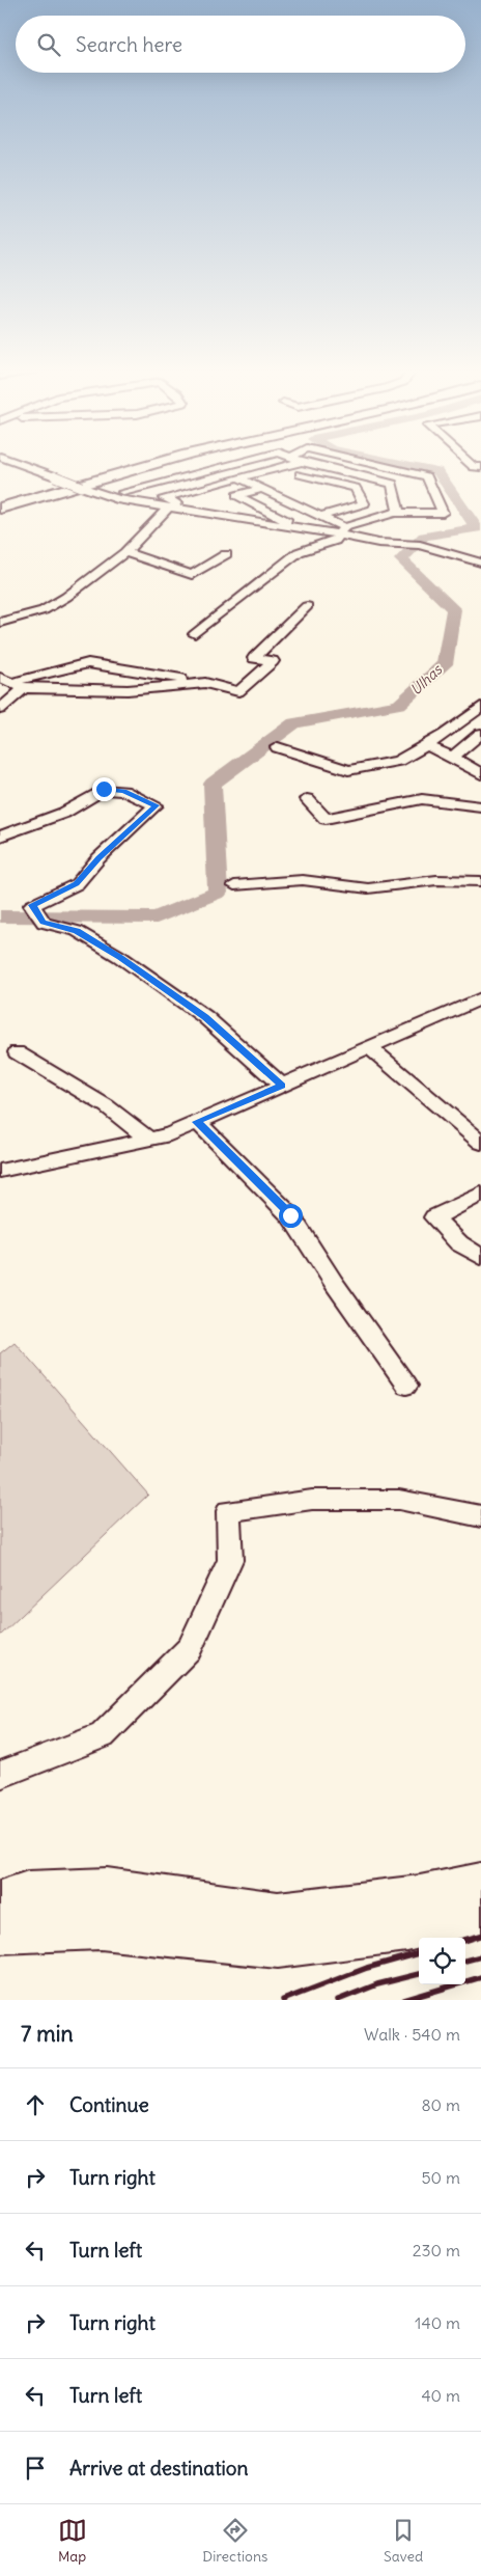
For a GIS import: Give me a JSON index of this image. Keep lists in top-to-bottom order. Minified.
{"water":["Ulhas"],"page":{"search":"Search here","heading":["7 min","Walk · 540 m"],"list":[["Continue","80 m"],["Turn right","50 m"],["Turn left","230 m"],["Turn right","140 m"],["Turn left","40 m"],"Arrive at destination"],"nav":["Map","Directions","Saved"]}}
